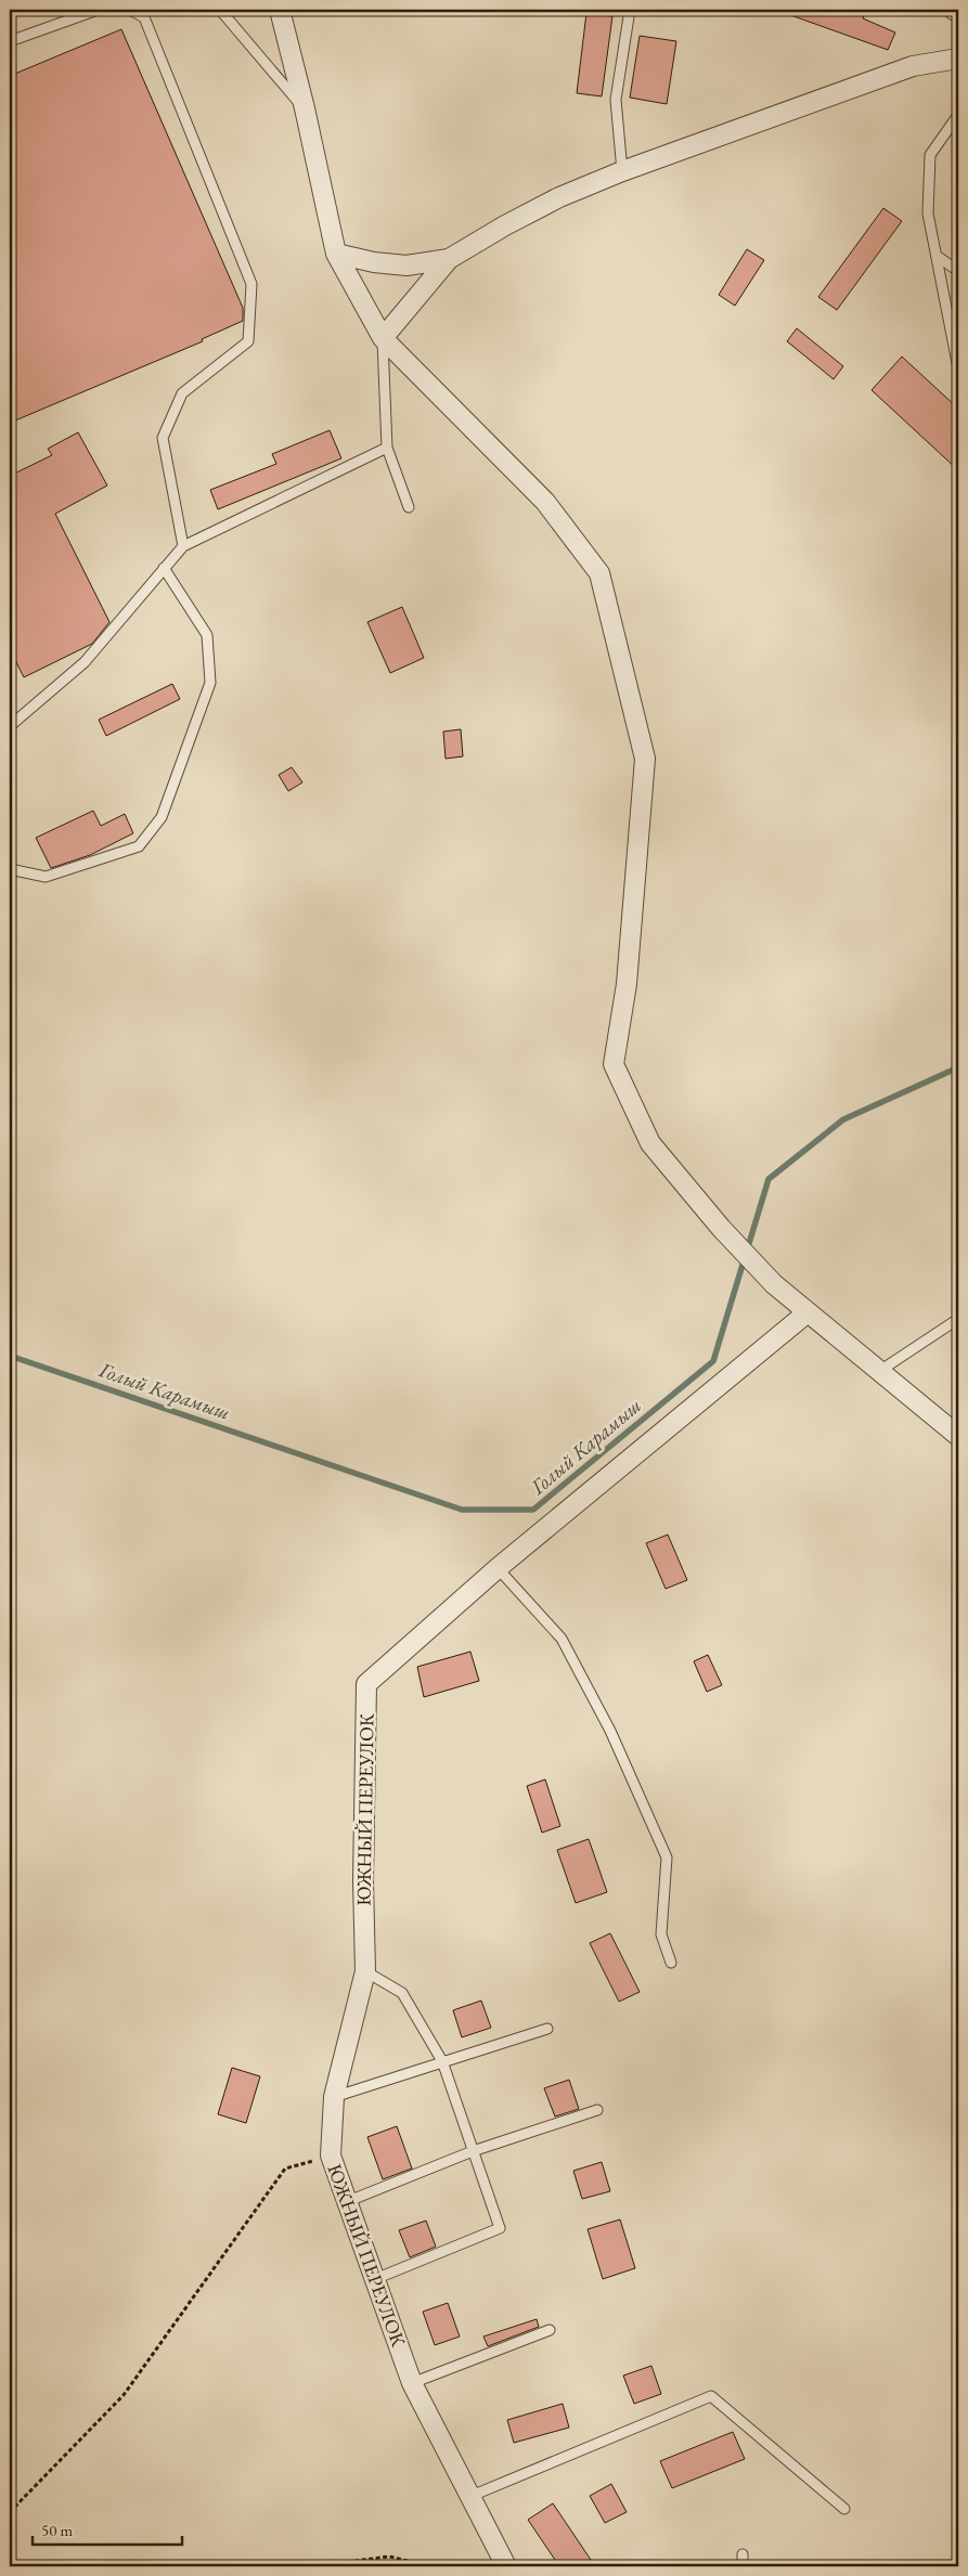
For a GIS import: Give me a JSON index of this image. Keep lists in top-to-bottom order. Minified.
{"streets":{"street":["ЮЖНЫЙ ПЕРЕУЛОК"]},"water":["Голый Карамыш"],"scale_bar":"50 m"}
